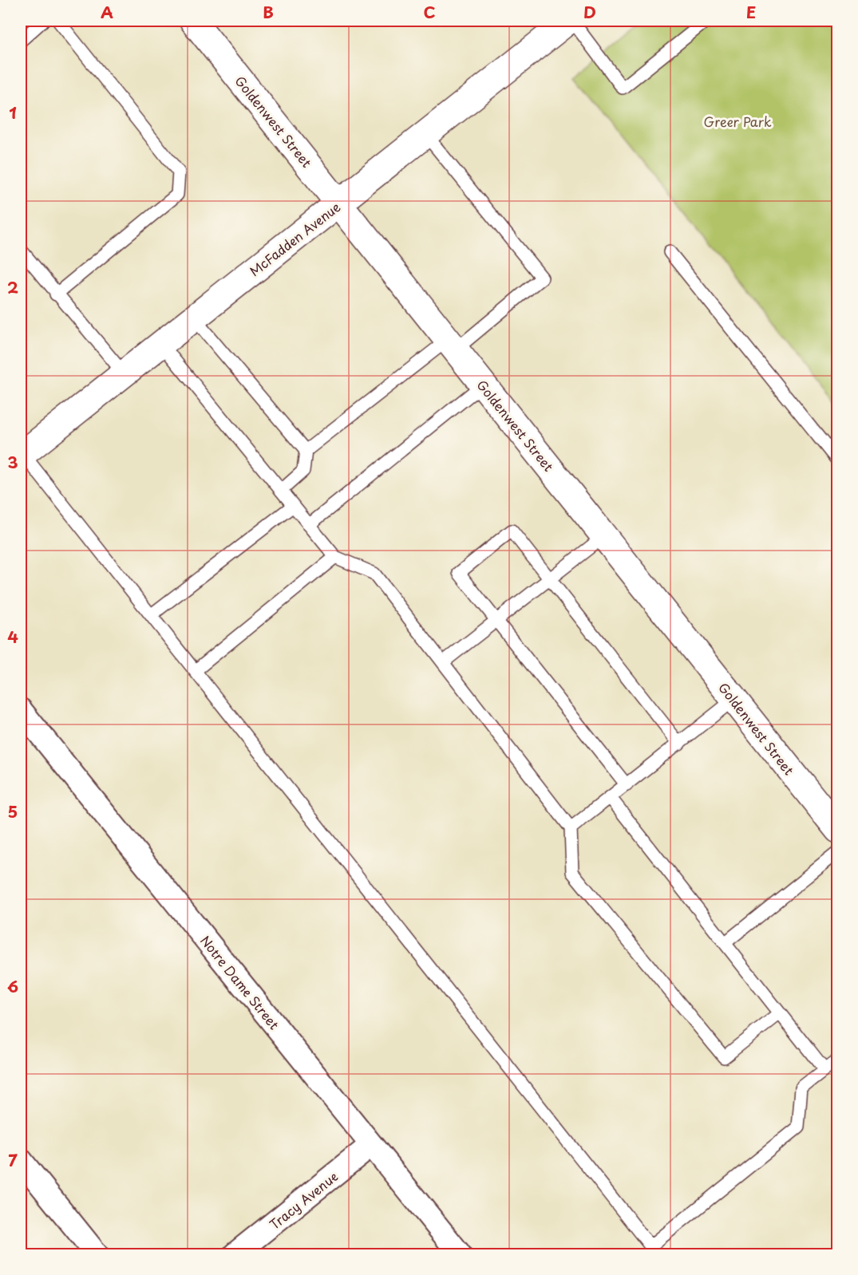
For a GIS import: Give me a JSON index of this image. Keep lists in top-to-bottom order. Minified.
{"streets":{"main road":["Goldenwest Street","McFadden Avenue"],"street":["Notre Dame Street","Tracy Avenue"]},"crossings":[["Goldenwest Street","McFadden Avenue"],["Notre Dame Street","Tracy Avenue"]],"parks":["Greer Park"],"grid":{"columns":["A","B","C","D","E"],"rows":["1","2","3","4","5","6","7"]}}
